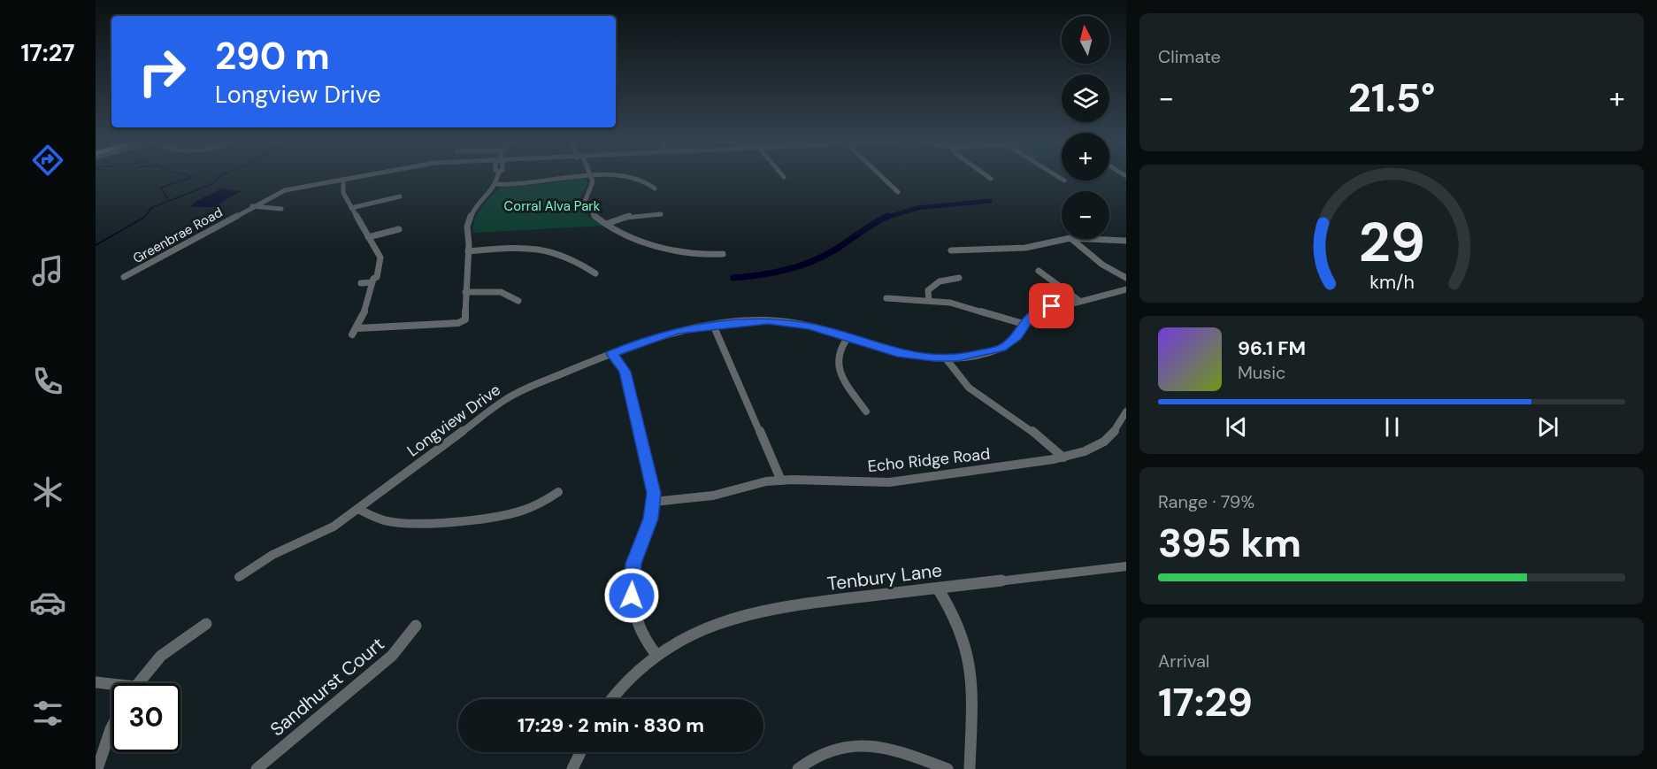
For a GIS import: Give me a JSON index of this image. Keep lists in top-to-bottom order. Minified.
{"streets":{"street":["Greenbrae Road","Longview Drive","Echo Ridge Road","Tenbury Lane","Sandhurst Court"]},"parks":["Corral Alva Park"],"north":"top","page":{"tabs":"17:27","tile":["Climate",["Range · 79%","395 km"],["Arrival","17:29"]],"map_buttons":["+","−"],"turn":["290 m","Longview Drive"],"heat":["−","21.5°","+"],"song":["96.1 FM","Music"],"limit":"30","trip":"17:29 · 2 min · 830 m","gauge":["29","km/h"]}}
